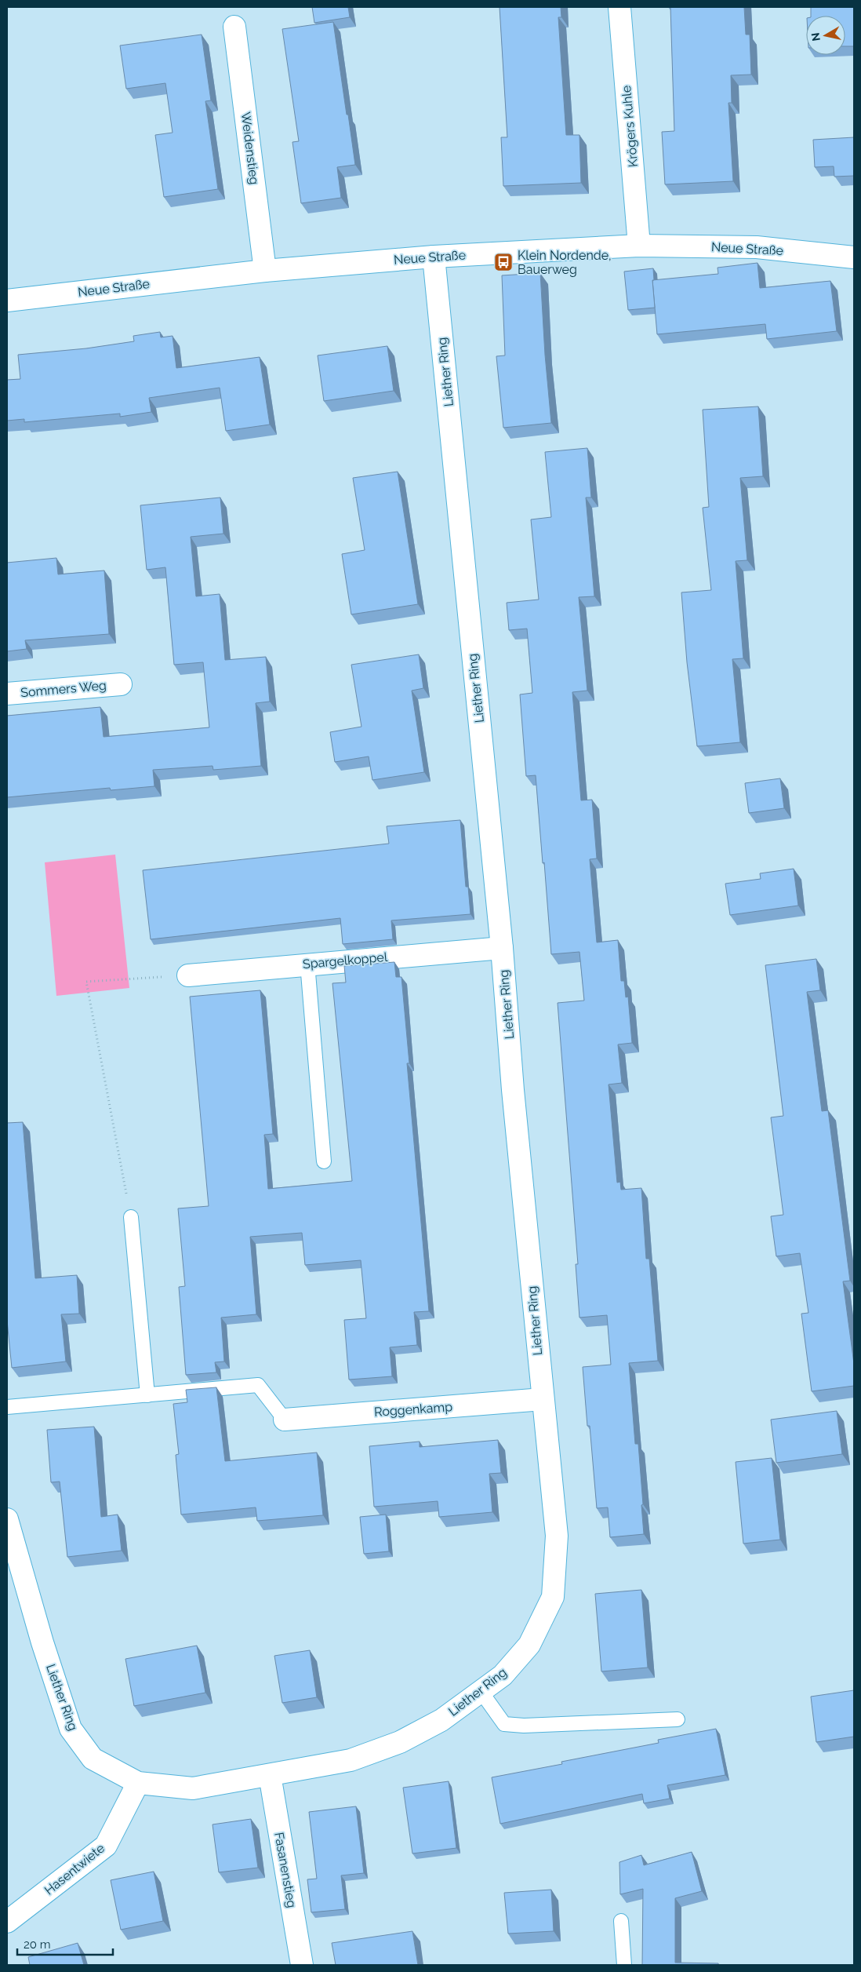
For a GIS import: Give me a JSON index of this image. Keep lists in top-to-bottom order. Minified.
{"streets":{"street":["Krögers Kuhle","Weidenstieg","Neue Straße","Liether Ring","Sommers Weg","Spargelkoppel","Roggenkamp","Hasentwiete","Fasanenstieg"]},"crossings":[["Krögers Kuhle","Neue Straße"],["Weidenstieg","Neue Straße"],["Neue Straße","Liether Ring"],["Liether Ring","Spargelkoppel"],["Liether Ring","Roggenkamp"],["Liether Ring","Hasentwiete"],["Liether Ring","Fasanenstieg"]],"places":{"bus stop":["Klein Nordende, Bauerweg"]},"scale_bar":"20 m","north":"left"}
